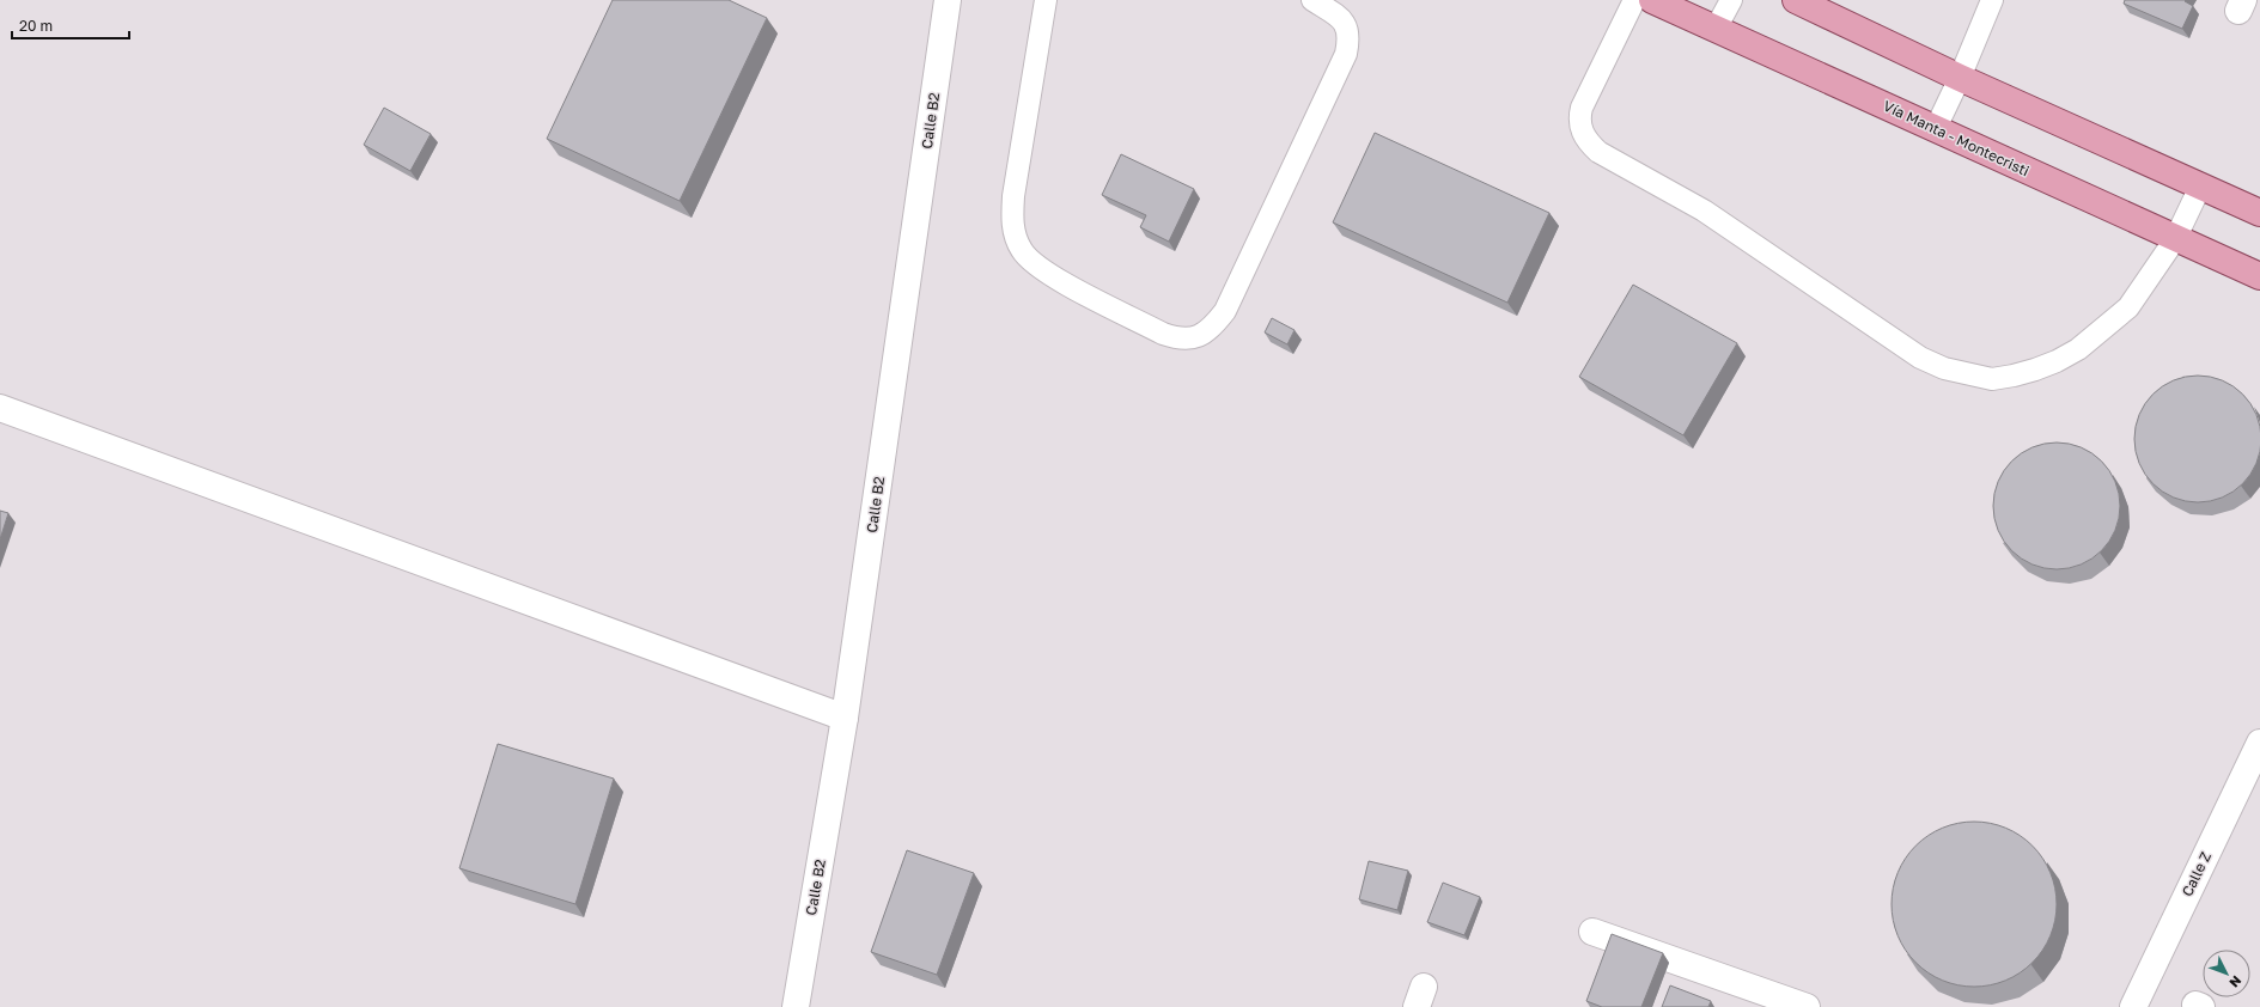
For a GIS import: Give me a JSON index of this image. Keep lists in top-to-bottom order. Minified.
{"streets":{"main road":["Vía Manta - Montecristi"],"street":["Calle B2","Calle Z"]},"scale_bar":"20 m","north":"bottom right"}
